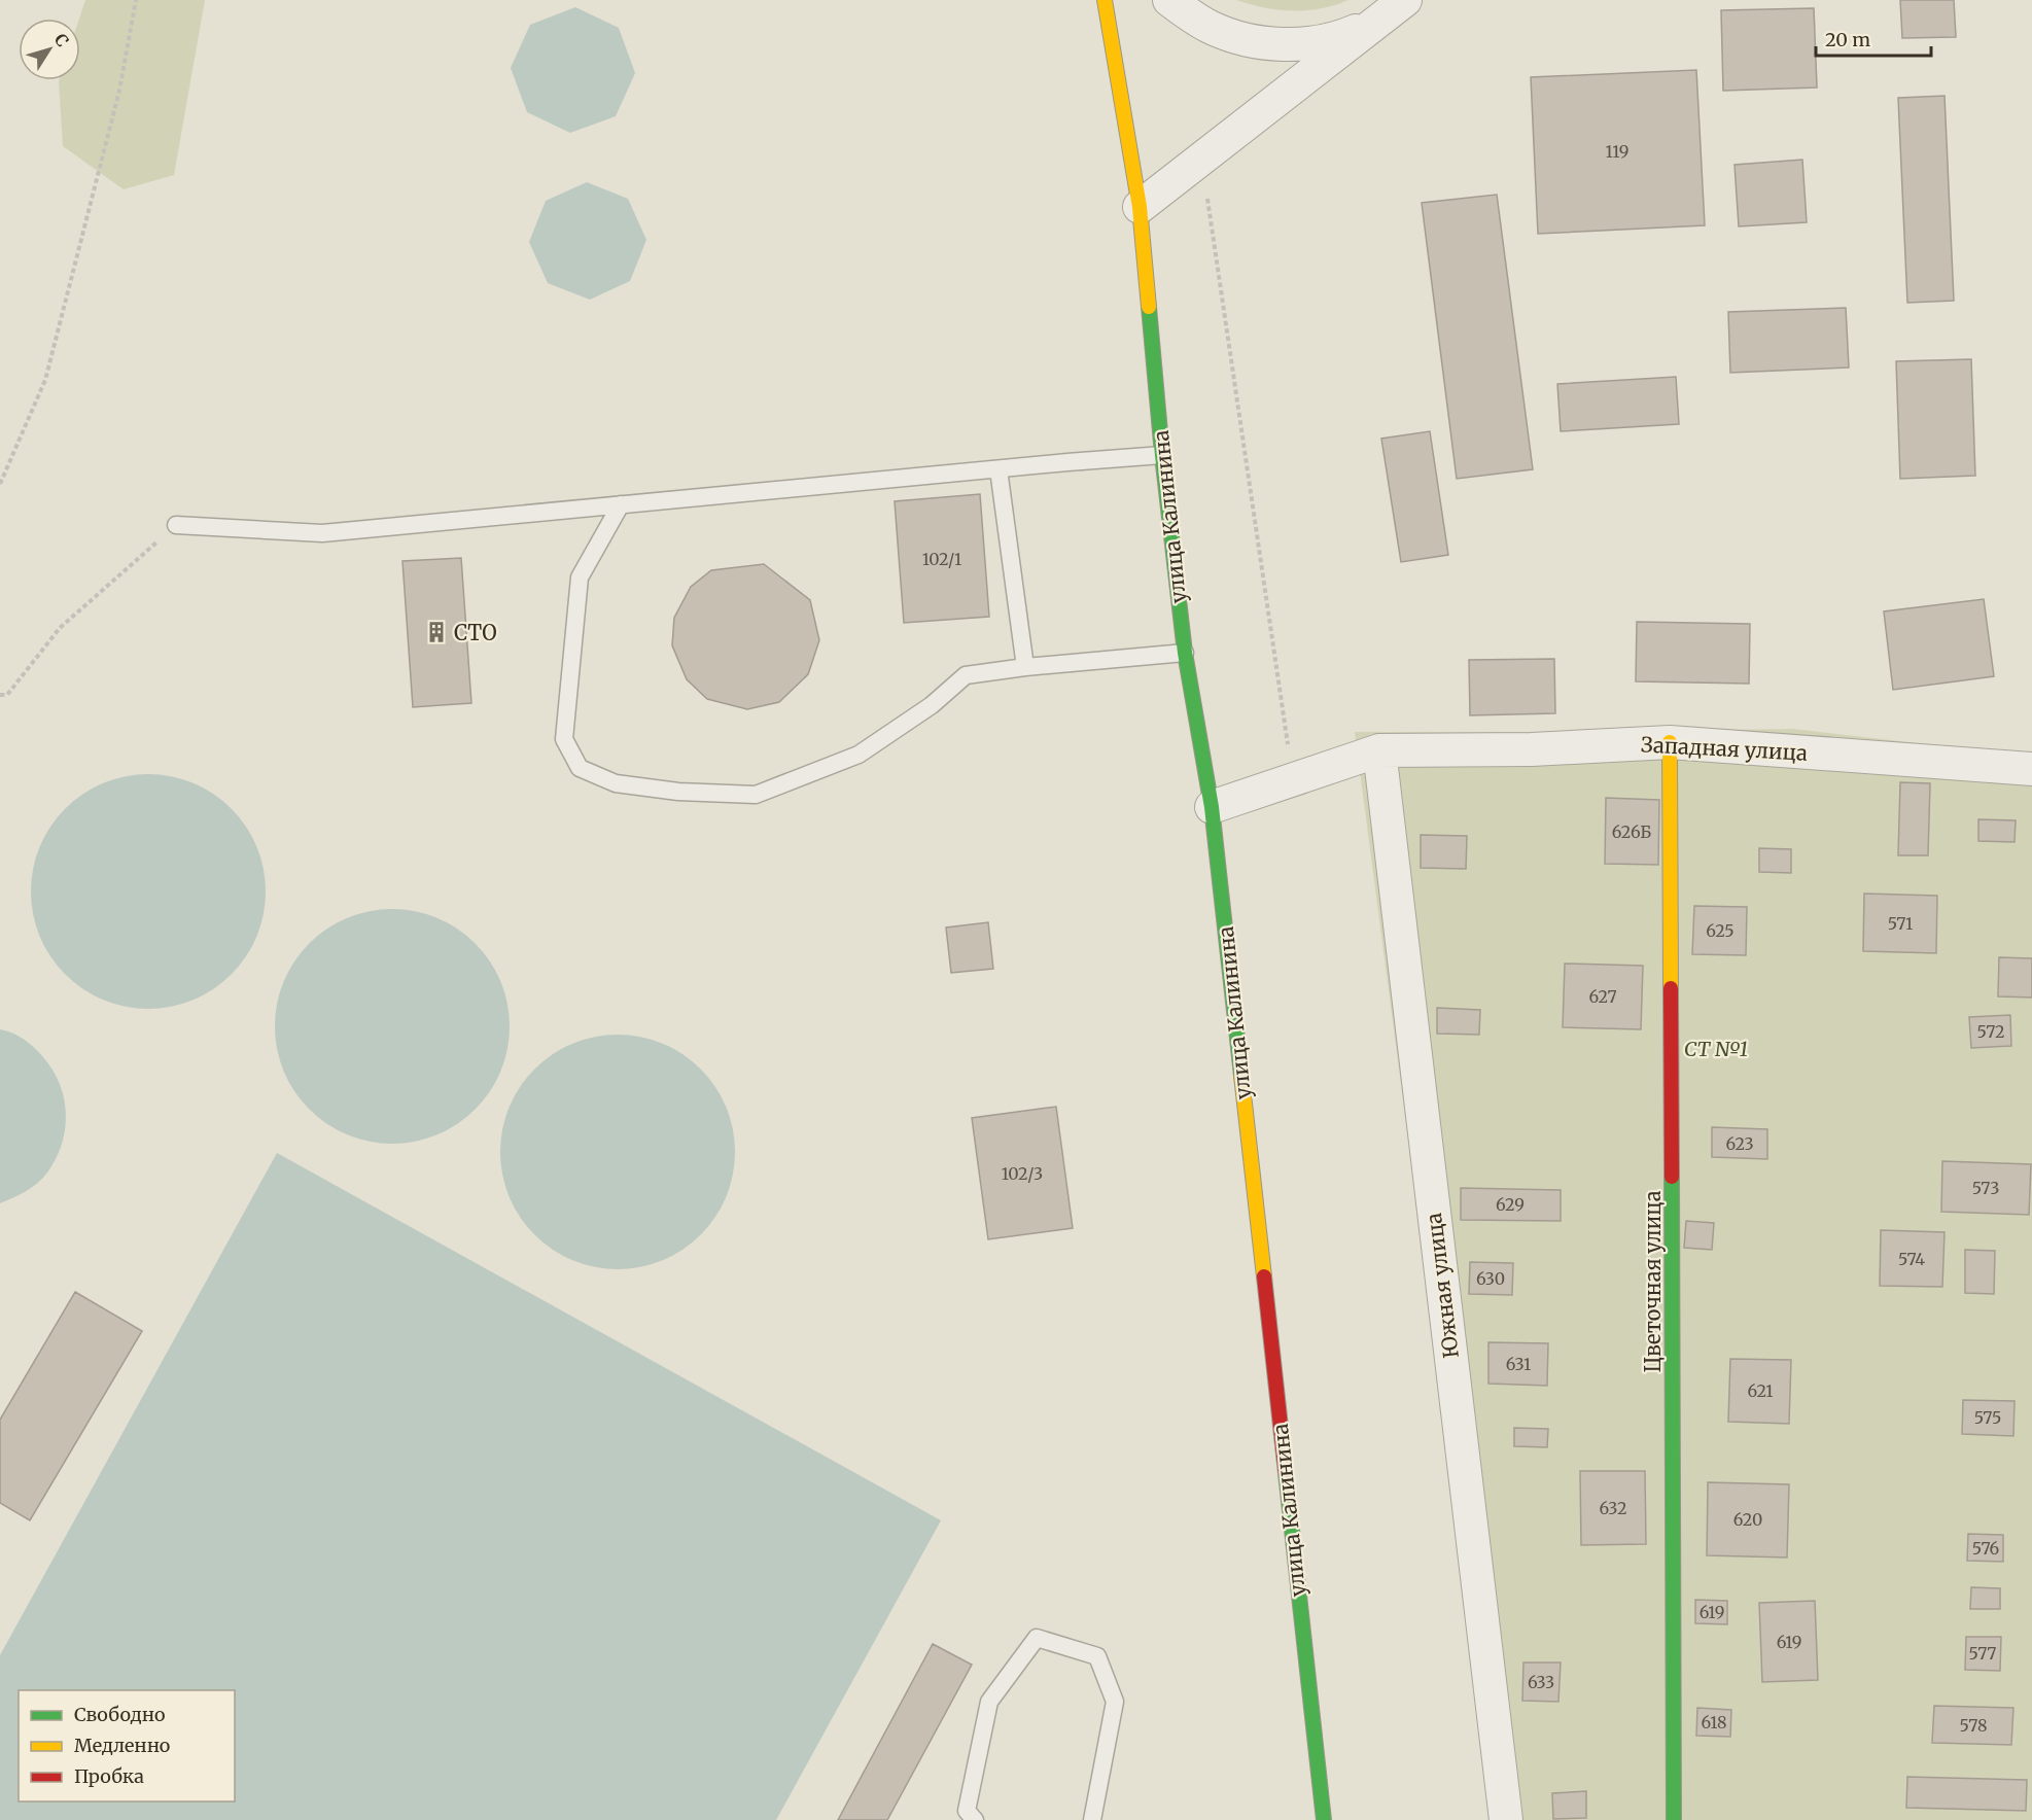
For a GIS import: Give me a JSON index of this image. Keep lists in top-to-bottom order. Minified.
{"streets":{"street":["улица Калинина","Западная улица","Цветочная улица","Южная улица"]},"crossings":[["улица Калинина","Западная улица"],["Западная улица","Цветочная улица"],["Западная улица","Южная улица"]],"parks":["СТ №1"],"places":{"building":["СТО"]},"house_numbers":["119","102/1","626Б","571","625","627","572","623","102/3","573","629","574","630","631","621","575","632","620","576","619","619","577","633","618","578"],"legend":["Свободно","Медленно","Пробка"],"scale_bar":"20 m","north":"top right"}
